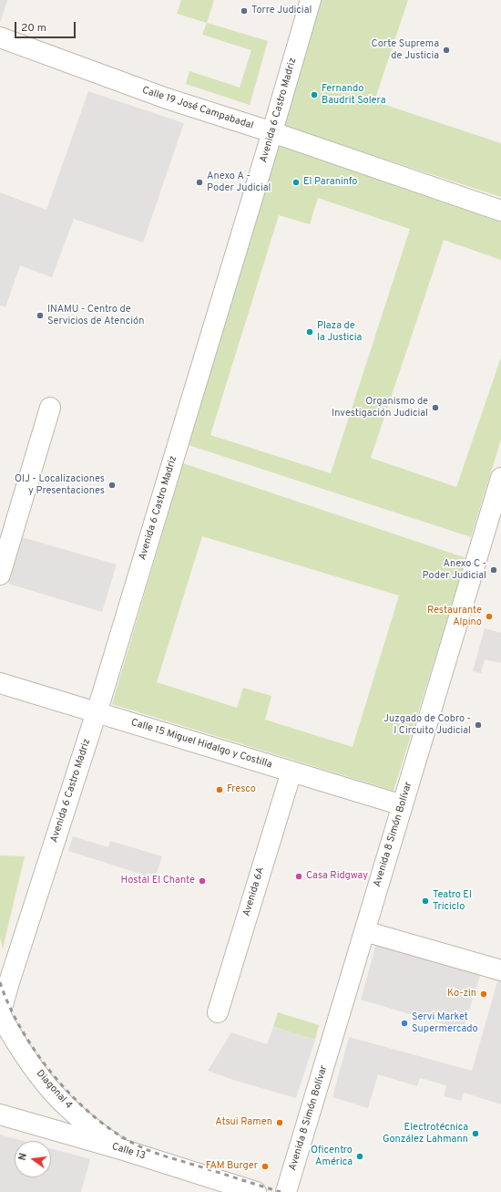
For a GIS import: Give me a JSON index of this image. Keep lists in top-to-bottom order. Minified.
{"streets":{"street":["Calle 19 José Campabadal","Avenida 6 Castro Madriz","Calle 15 Miguel Hidalgo y Costilla","Avenida 8 Simón Bolívar","Avenida 6A","Diagonal 4","Calle 13"]},"crossings":[["Calle 19 José Campabadal","Avenida 6 Castro Madriz"],["Avenida 6 Castro Madriz","Calle 15 Miguel Hidalgo y Costilla"],["Avenida 6 Castro Madriz","Diagonal 4"],["Calle 15 Miguel Hidalgo y Costilla","Avenida 8 Simón Bolívar"],["Calle 15 Miguel Hidalgo y Costilla","Avenida 6A"],["Diagonal 4","Calle 13"]],"places":["Torre Judicial","Corte Suprema de Justicia","Fernando Baudrit Solera","Anexo A - Poder Judicial","El Paraninfo","INAMU - Centro de Servicios de Atención","Plaza de la Justicia","Organismo de Investigación Judicial","OIJ - Localizaciones y Presentaciones","Anexo C - Poder Judicial","Restaurante Alpino","Juzgado de Cobro - I Circuito Judicial","Fresco","Casa Ridgway","Hostal El Chante","Teatro El Triciclo","Ko-zin","Servi Market Supermercado","Atsui Ramen","Electrotécnica González Lahmann","Oficentro América","FAM Burger"],"scale_bar":"20 m","north":"left"}
